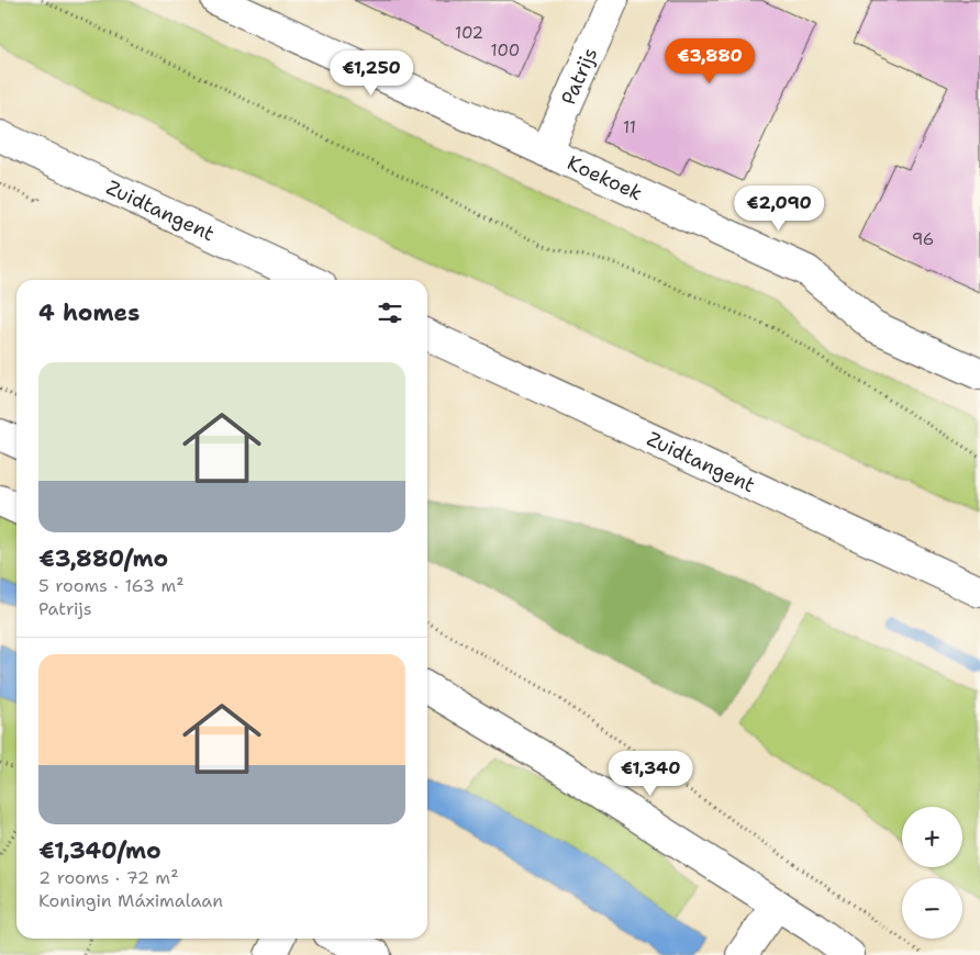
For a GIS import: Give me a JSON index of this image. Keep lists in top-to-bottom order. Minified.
{"streets":{"street":["Patrijs","Koekoek","Zuidtangent"]},"crossings":[["Patrijs","Koekoek"]],"house_numbers":["102","100","11","96"],"page":{"price":["€3,880","€1,250","€2,090","€1,340"],"heading":"4 homes","list":[{"name":"€3,880/mo","note":"5 rooms · 163 m² · Patrijs"},{"name":"€1,340/mo","note":"2 rooms · 72 m² · Koningin Máximalaan"}],"map_buttons":["+","−"]}}
